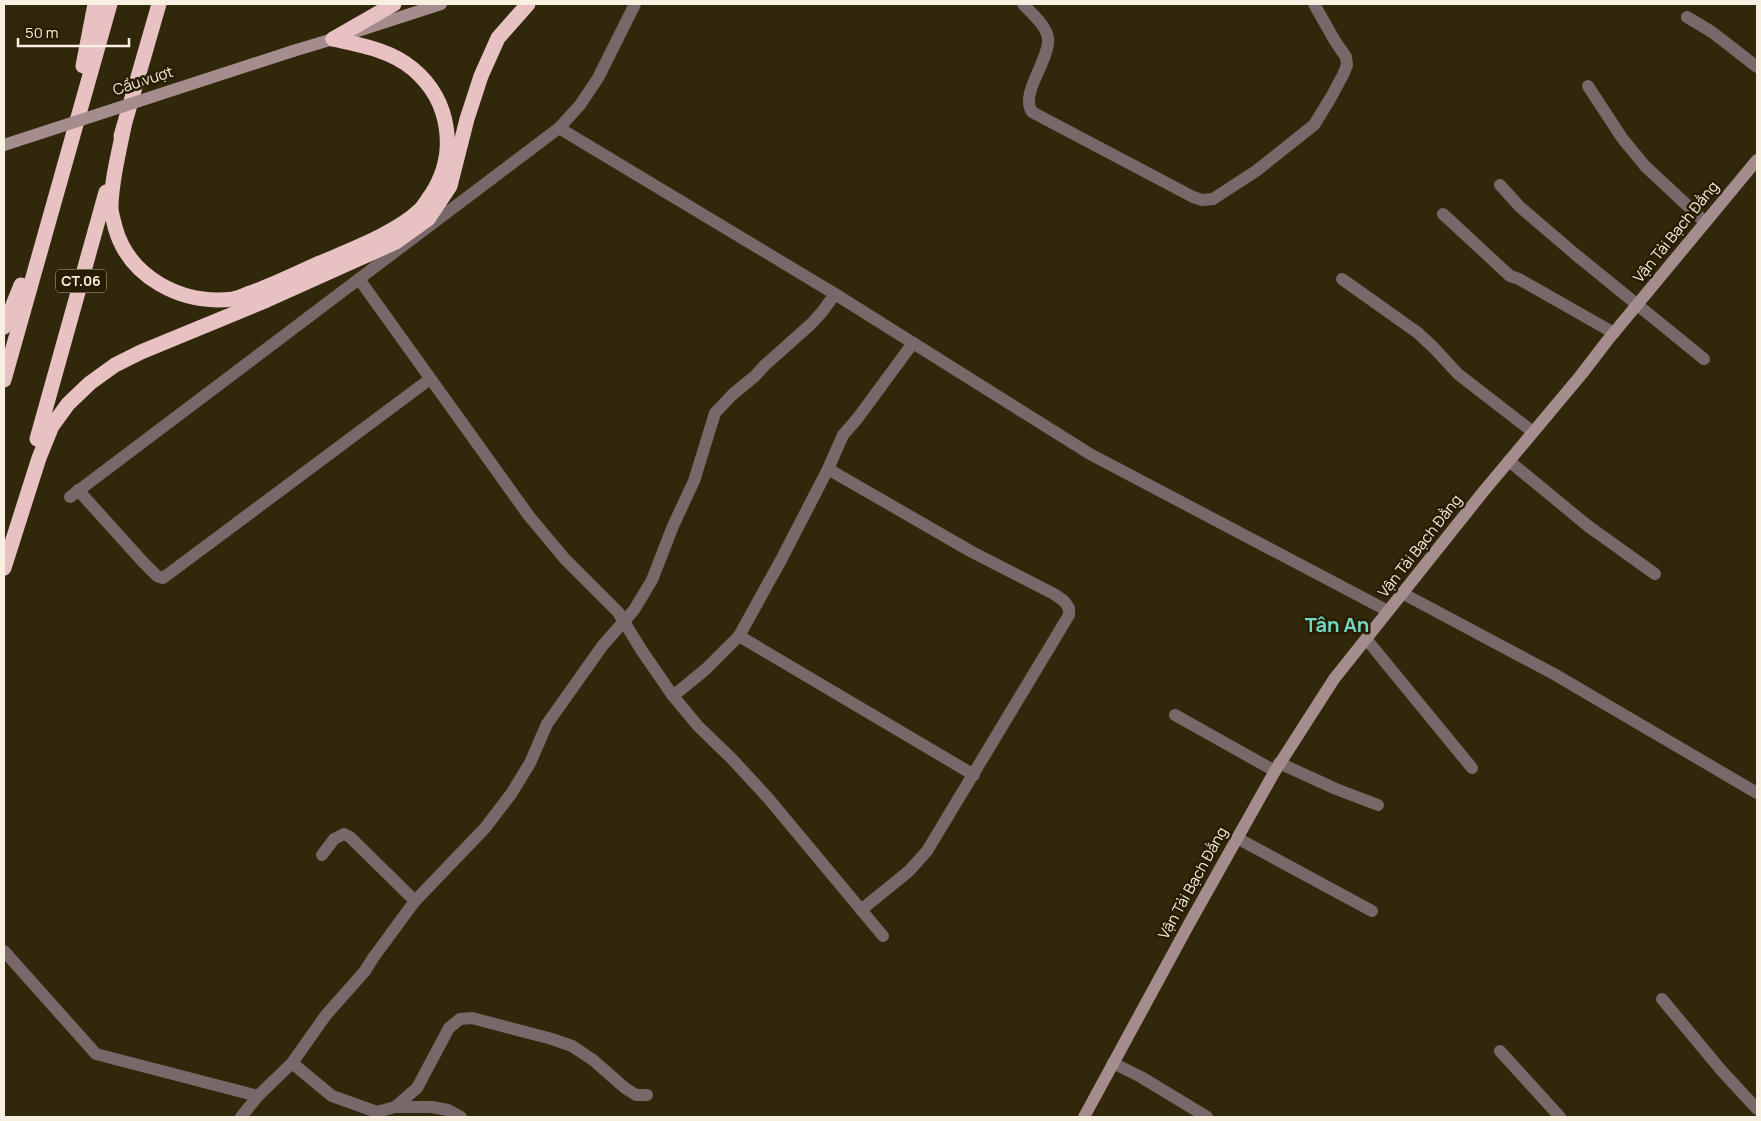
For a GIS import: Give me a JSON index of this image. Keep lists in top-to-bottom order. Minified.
{"streets":{"highway":["CT.06"],"street":["Cầu vượt","Vận Tải Bạch Đằng"]},"districts":["Tân An"],"scale_bar":"50 m"}
